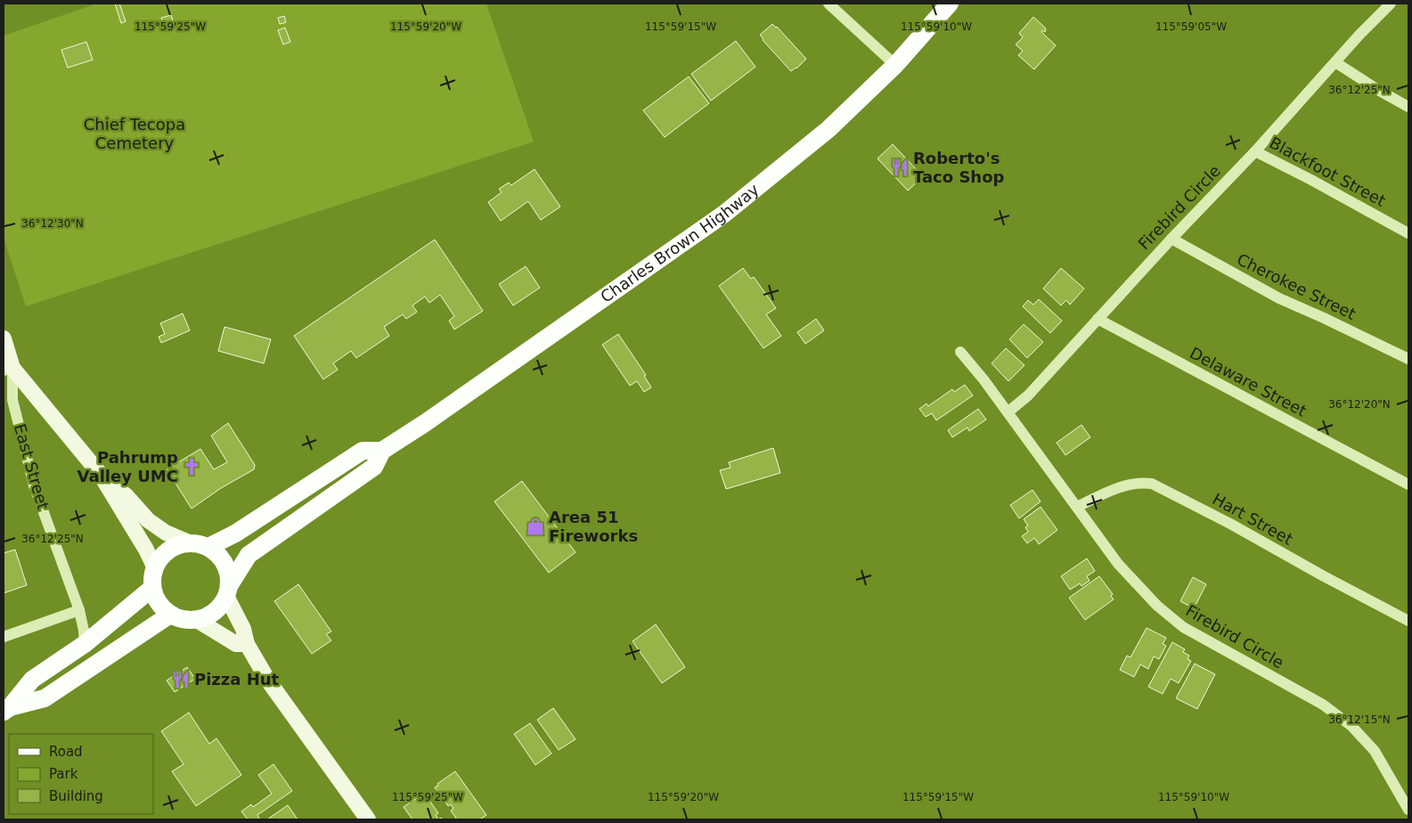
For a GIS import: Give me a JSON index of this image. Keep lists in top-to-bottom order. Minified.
{"streets":{"main road":["Charles Brown Highway"],"street":["Blackfoot Street","Firebird Circle","Cherokee Street","Delaware Street","East Street","Hart Street"]},"crossings":[["Blackfoot Street","Firebird Circle"],["Firebird Circle","Cherokee Street"],["Firebird Circle","Delaware Street"],["Firebird Circle","Hart Street"]],"parks":["Chief Tecopa Cemetery"],"places":{"restaurant":["Roberto's Taco Shop","Pizza Hut"],"church":["Pahrump Valley UMC"],"shop":["Area 51 Fireworks"]},"legend":["Road","Park","Building"],"coordinates":["115°59'25\"W","115°59'20\"W","115°59'15\"W","115°59'10\"W","115°59'05\"W","36°12'25\"N","36°12'30\"N","36°12'20\"N","36°12'15\"N"]}
